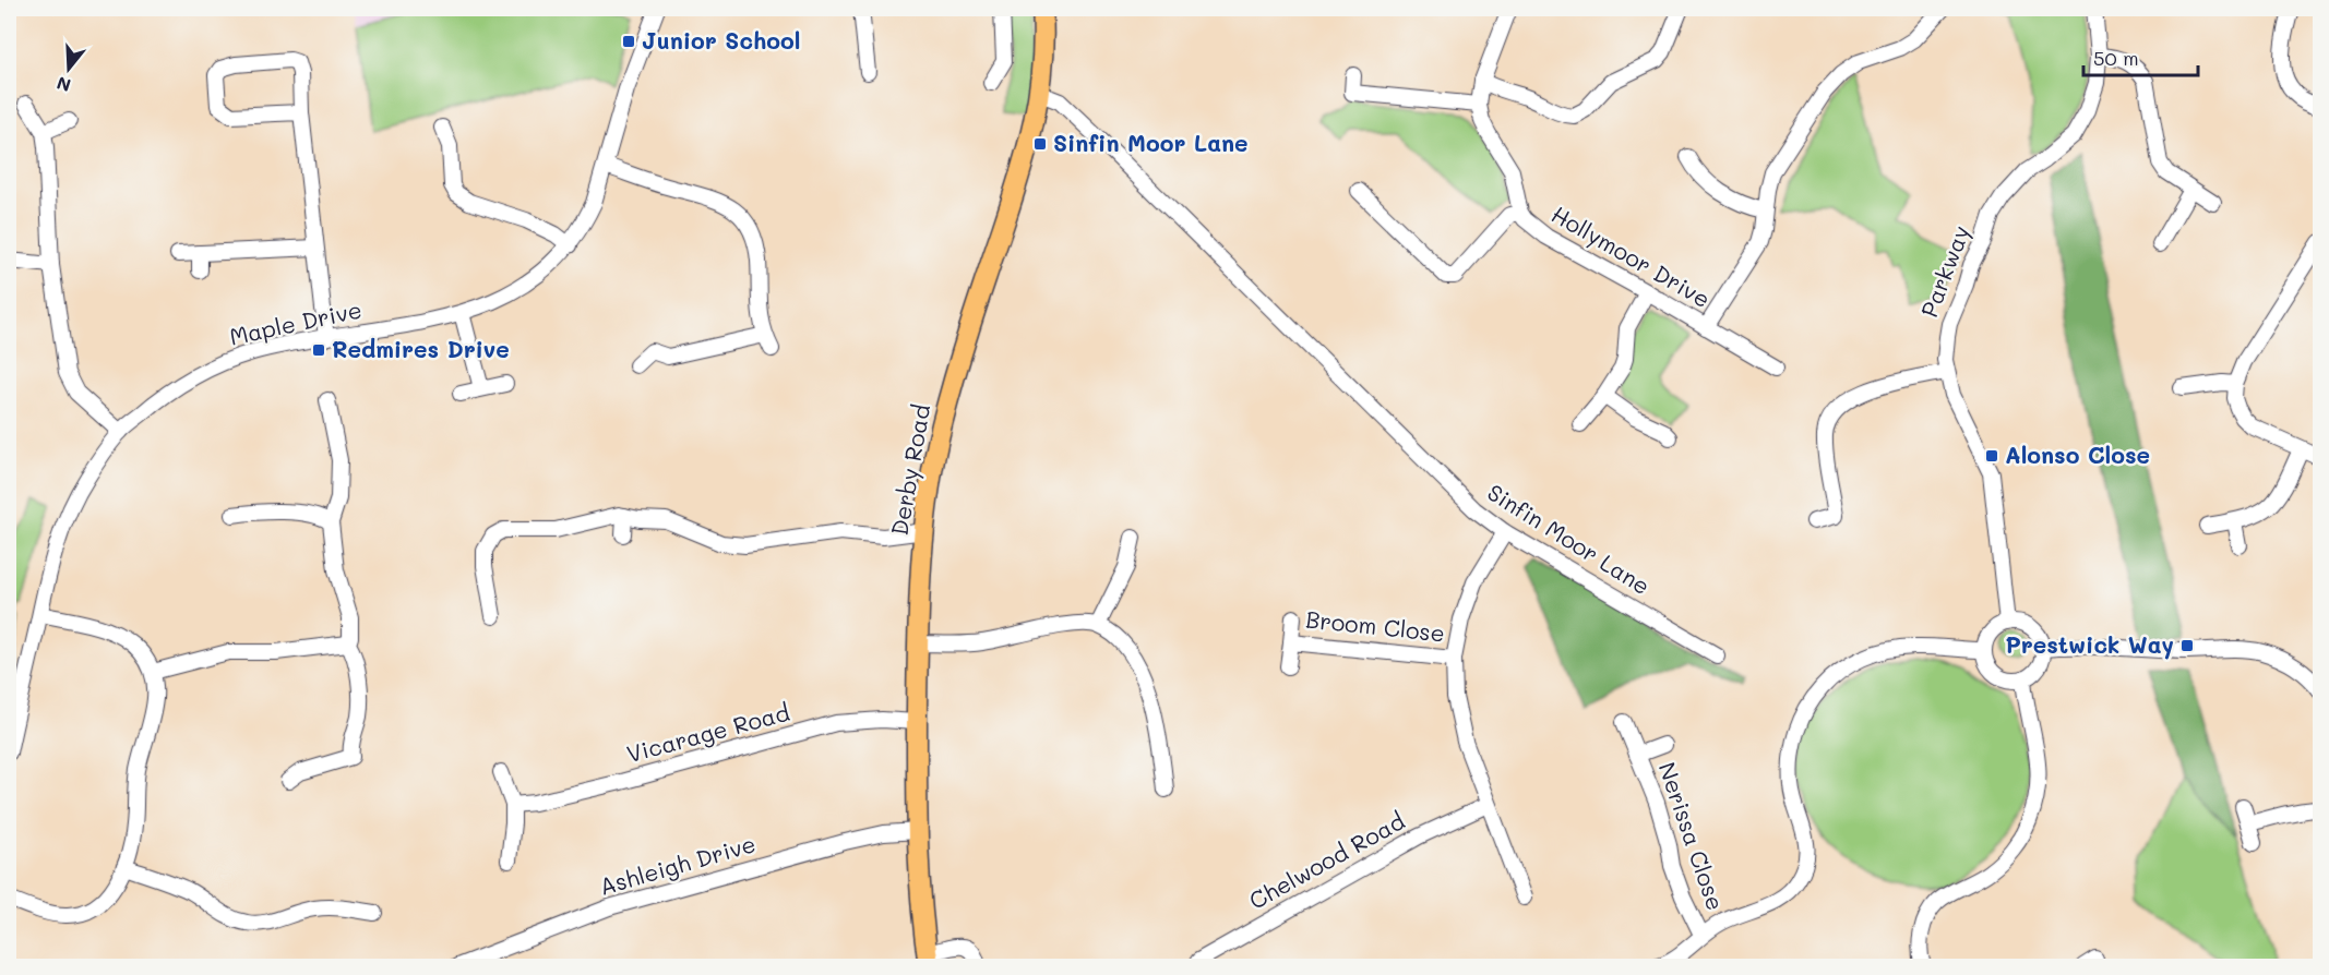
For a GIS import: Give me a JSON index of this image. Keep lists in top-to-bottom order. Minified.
{"streets":{"main road":["Derby Road"],"street":["Hollymoor Drive","Parkway","Maple Drive","Sinfin Moor Lane","Broom Close","Vicarage Road","Nerissa Close","Chelwood Road","Ashleigh Drive"]},"crossings":[["Derby Road","Sinfin Moor Lane"],["Derby Road","Vicarage Road"],["Derby Road","Ashleigh Drive"]],"places":{"transit":["Junior School","Sinfin Moor Lane","Redmires Drive","Alonso Close","Prestwick Way"]},"scale_bar":"50 m","north":"bottom"}
